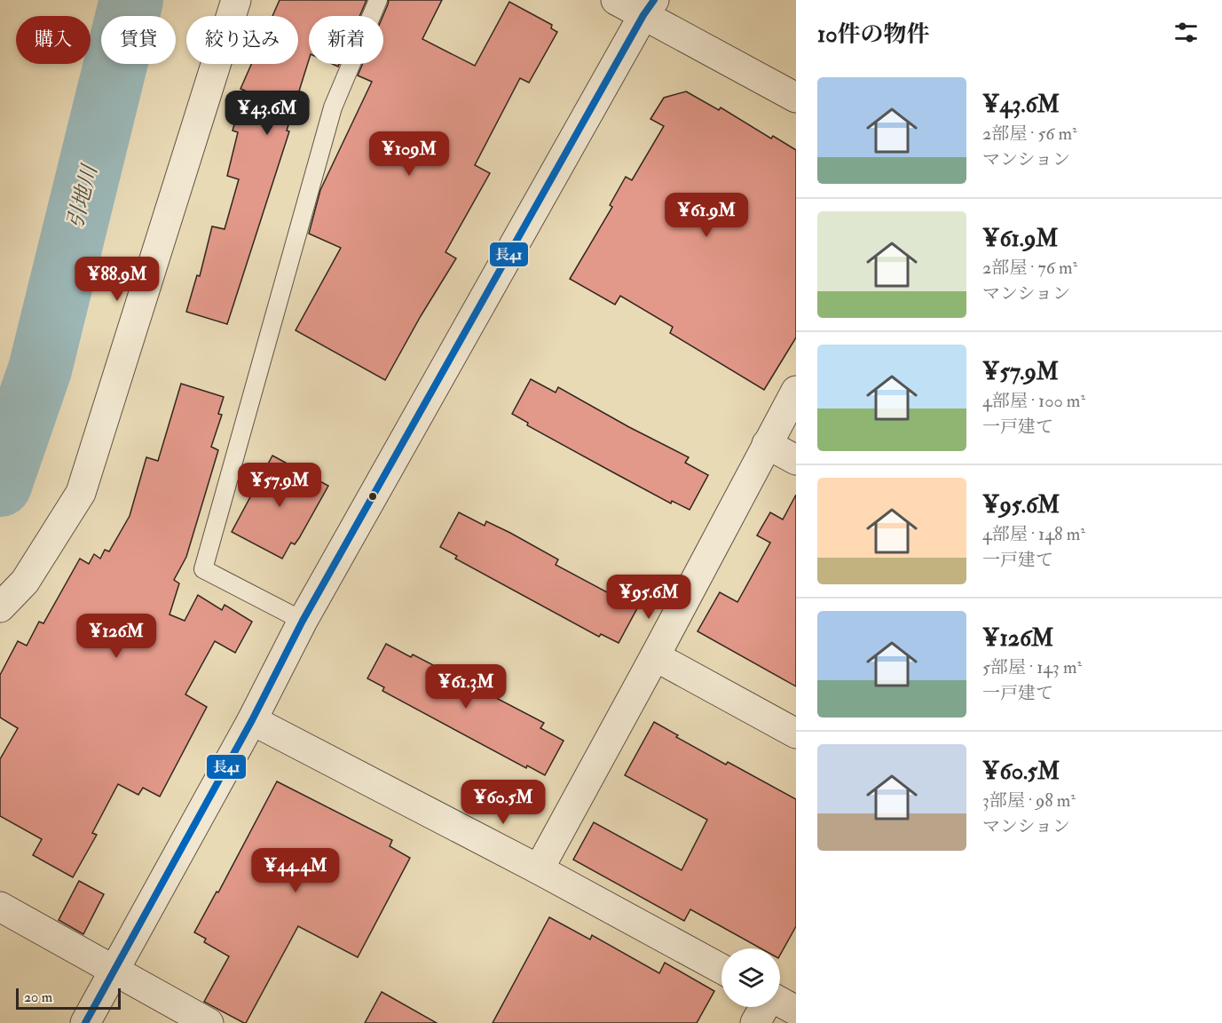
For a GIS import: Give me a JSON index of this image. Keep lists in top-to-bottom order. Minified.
{"water":["引地川"],"lines":["transit line 長41"],"scale_bar":"20 m","page":{"heading":"10件の物件","chip":["購入","賃貸","絞り込み","新着"],"list":[{"name":"¥43.6M","note":"2部屋 · 56 m² · マンション"},{"name":"¥61.9M","note":"2部屋 · 76 m² · マンション"},{"name":"¥57.9M","note":"4部屋 · 100 m² · 一戸建て"},{"name":"¥95.6M","note":"4部屋 · 148 m² · 一戸建て"},{"name":"¥126M","note":"5部屋 · 143 m² · 一戸建て"},{"name":"¥60.5M","note":"3部屋 · 98 m² · マンション"}],"price":["¥43.6M","¥109M","¥61.9M","¥88.9M","¥57.9M","¥95.6M","¥126M","¥61.3M","¥60.5M","¥44.4M"],"scale":"20 m"}}
